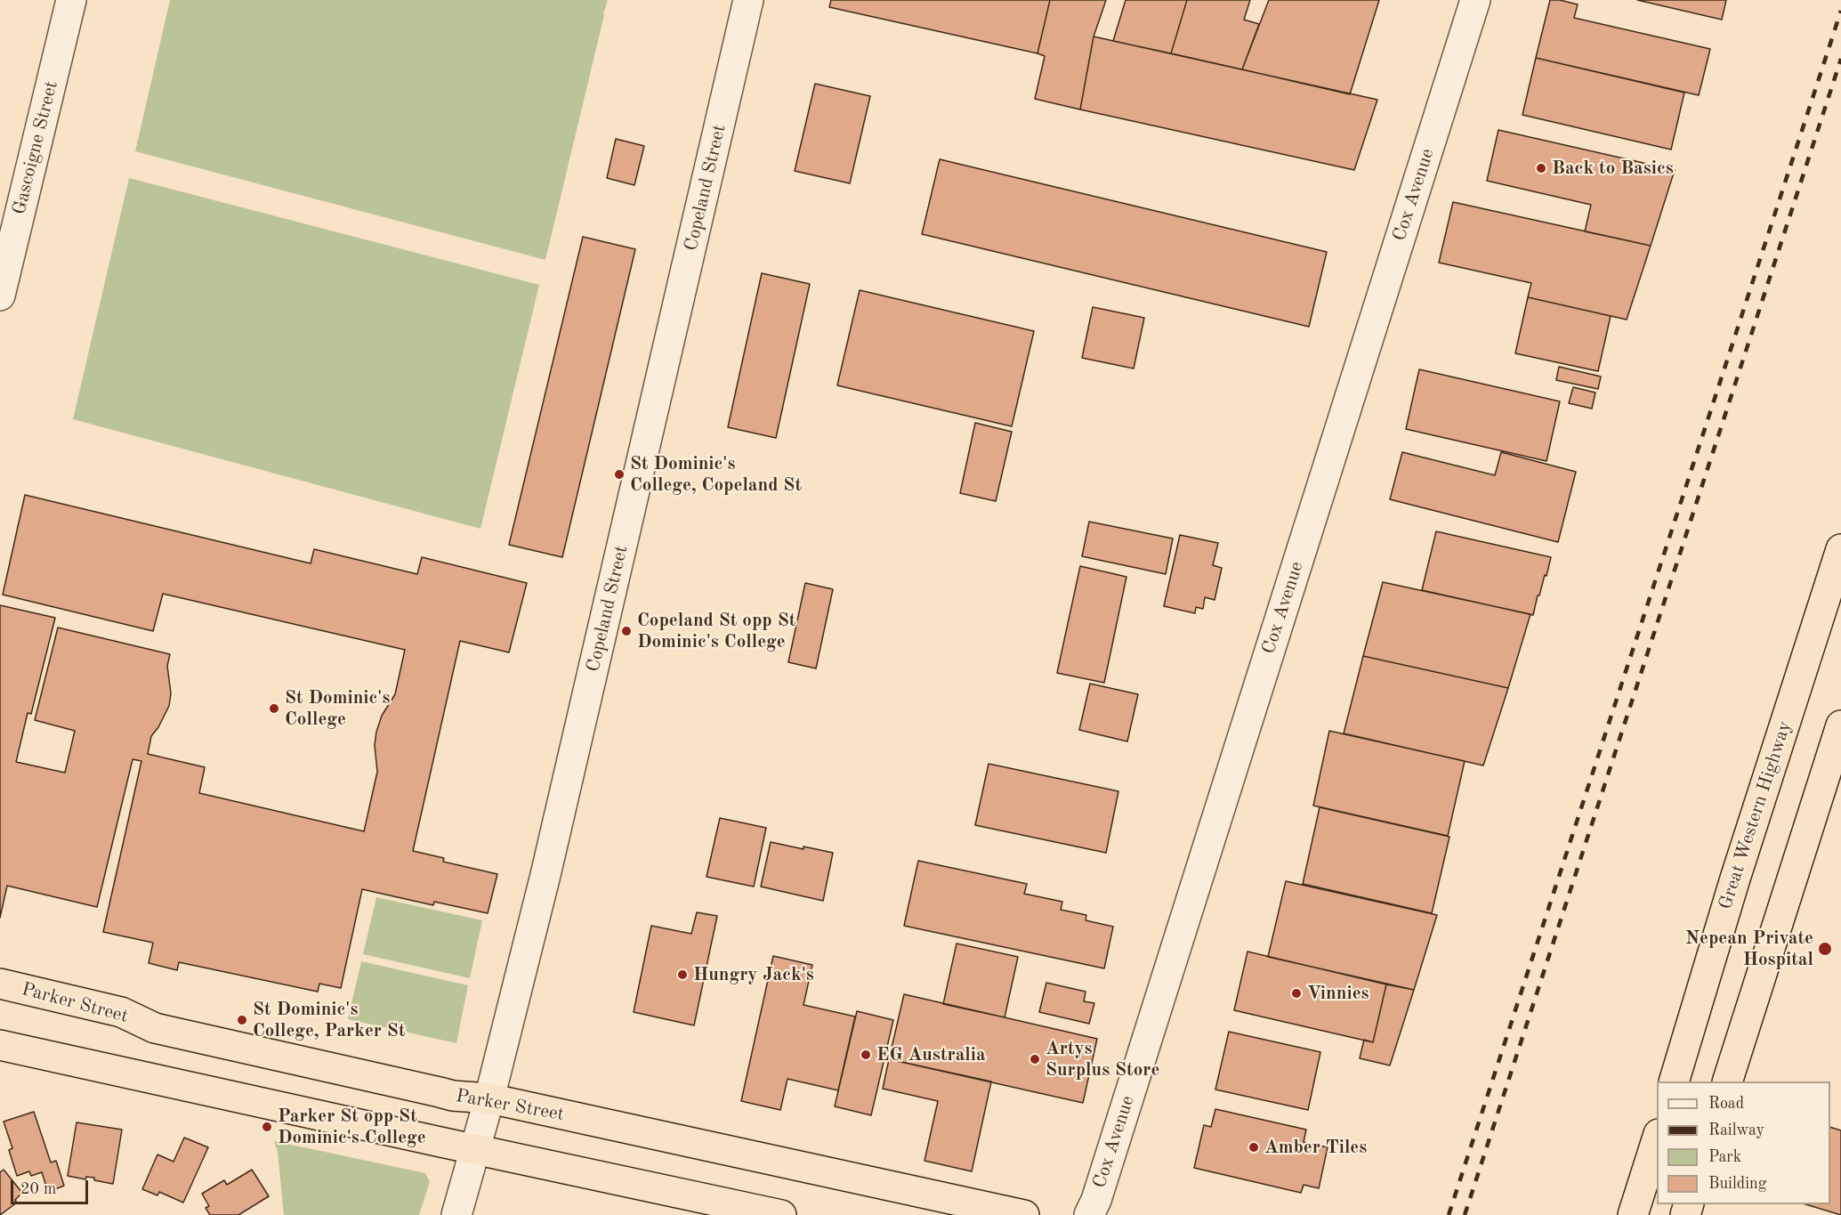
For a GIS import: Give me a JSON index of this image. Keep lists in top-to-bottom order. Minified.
{"streets":{"highway":["Great Western Highway","Parker Street"],"street":["Gascoigne Street","Copeland Street","Cox Avenue"]},"crossings":[["Copeland Street","Parker Street"]],"places":["Back to Basics","St Dominic's College, Copeland St","Copeland St opp St Dominic's College","St Dominic's College","Nepean Private Hospital","Hungry Jack's","Vinnies","St Dominic's College, Parker St","EG Australia","Artys Surplus Store","Parker St opp St Dominic's College","Amber Tiles"],"legend":["Road","Railway","Park","Building"],"scale_bar":"20 m"}
